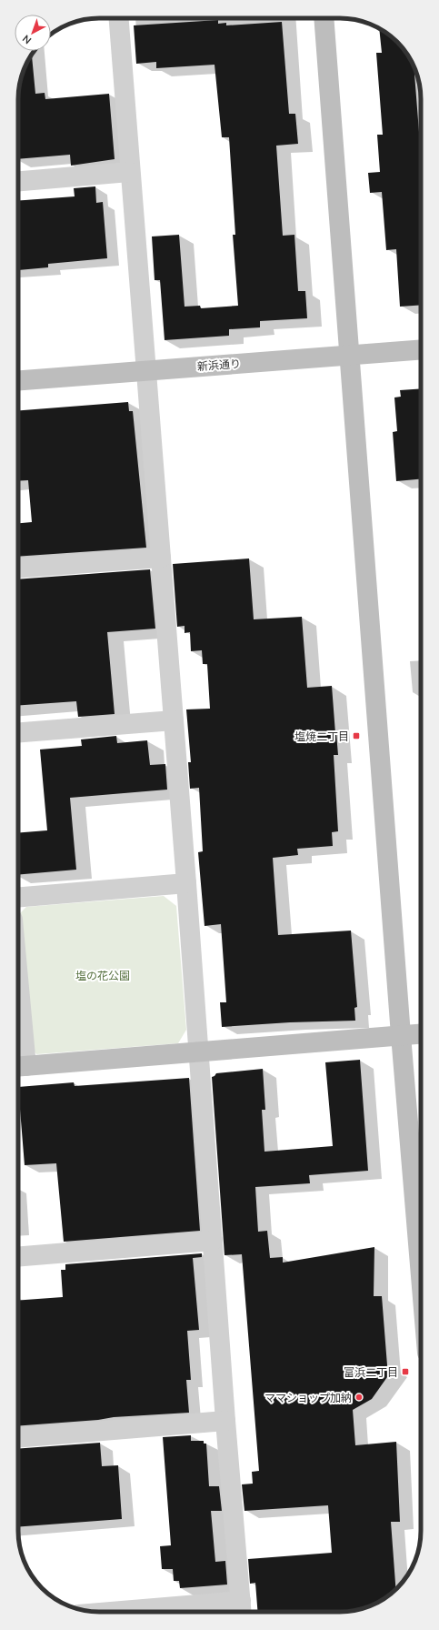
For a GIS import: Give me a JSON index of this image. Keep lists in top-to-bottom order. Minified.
{"streets":{"street":["新浜通り"]},"parks":["塩の花公園"],"places":{"transit":["塩焼二丁目","富浜二丁目"],"other":["ママショップ加納"]},"north":"bottom left"}
